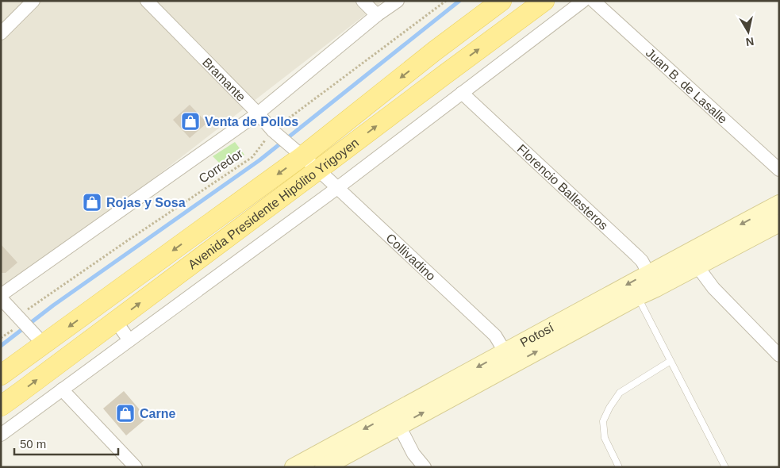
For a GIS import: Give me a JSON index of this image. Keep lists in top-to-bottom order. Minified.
{"streets":{"main road":["Avenida Presidente Hipólito Yrigoyen","Potosí"],"street":["Bramante","Juan B. de Lasalle","Florencio Ballesteros","Collivadino"],"path":["Corredor"]},"crossings":[["Bramante","Corredor"],["Bramante","Avenida Presidente Hipólito Yrigoyen"],["Bramante","Collivadino"],["Florencio Ballesteros","Potosí"],["Avenida Presidente Hipólito Yrigoyen","Collivadino"],["Collivadino","Potosí"]],"places":{"shop":["Venta de Pollos","Rojas y Sosa","Carne"]},"scale_bar":"50 m","north":"bottom"}
